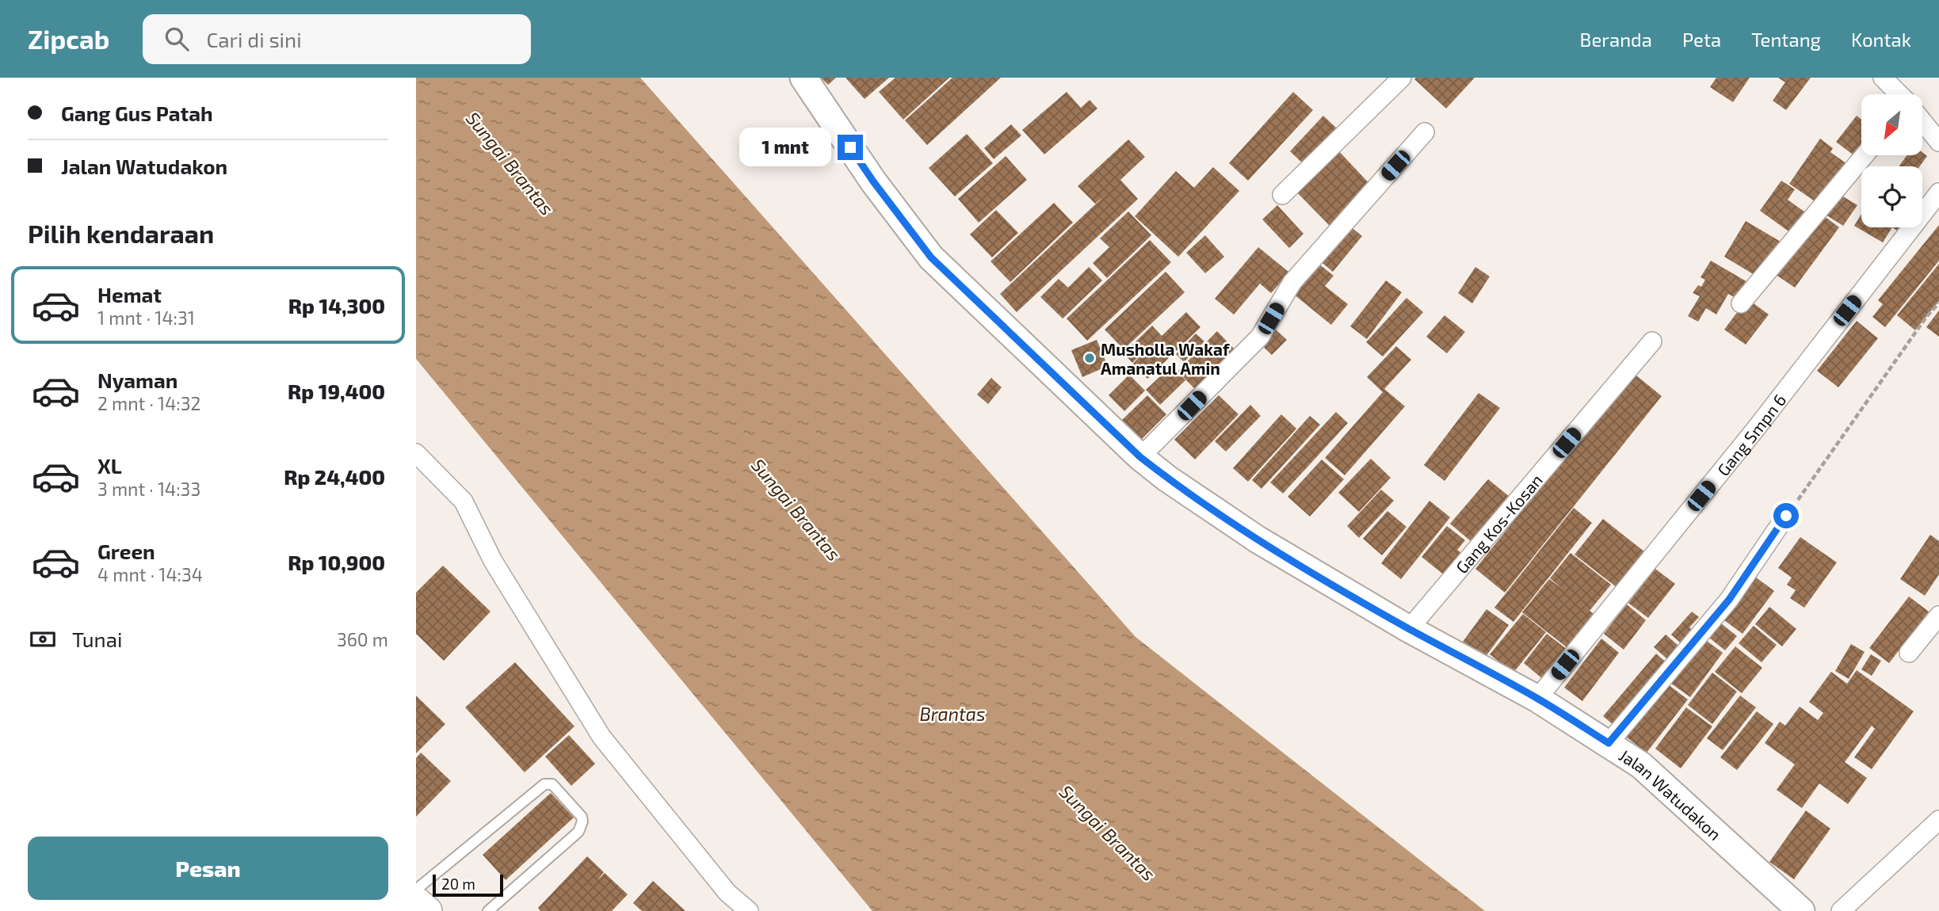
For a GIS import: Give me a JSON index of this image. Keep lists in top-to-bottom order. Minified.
{"streets":{"main road":["Jalan Watudakon"],"street":["Gang Smpn 6","Gang Kos-Kosan"]},"crossings":[["Gang Smpn 6","Jalan Watudakon"],["Gang Kos-Kosan","Jalan Watudakon"]],"water":["Sungai Brantas","Brantas"],"places":["Musholla Wakaf Amanatul Amin"],"scale_bar":"20 m","north":"bottom left","page":{"header":"Zipcab","search":"Cari di sini","nav":["Beranda","Peta","Tentang","Kontak"],"banner":["Gang Gus Patah","Jalan Watudakon"],"bubble":"1 mnt","heading":"Pilih kendaraan","list":[{"name":"Hemat","note":"1 mnt · 14:31","value":"Rp 14,300"},{"name":"Nyaman","note":"2 mnt · 14:32","value":"Rp 19,400"},{"name":"XL","note":"3 mnt · 14:33","value":"Rp 24,400"},{"name":"Green","note":"4 mnt · 14:34","value":"Rp 10,900"}],"pay":["Tunai","360 m"],"buttons":"Pesan","scale":"20 m"}}
